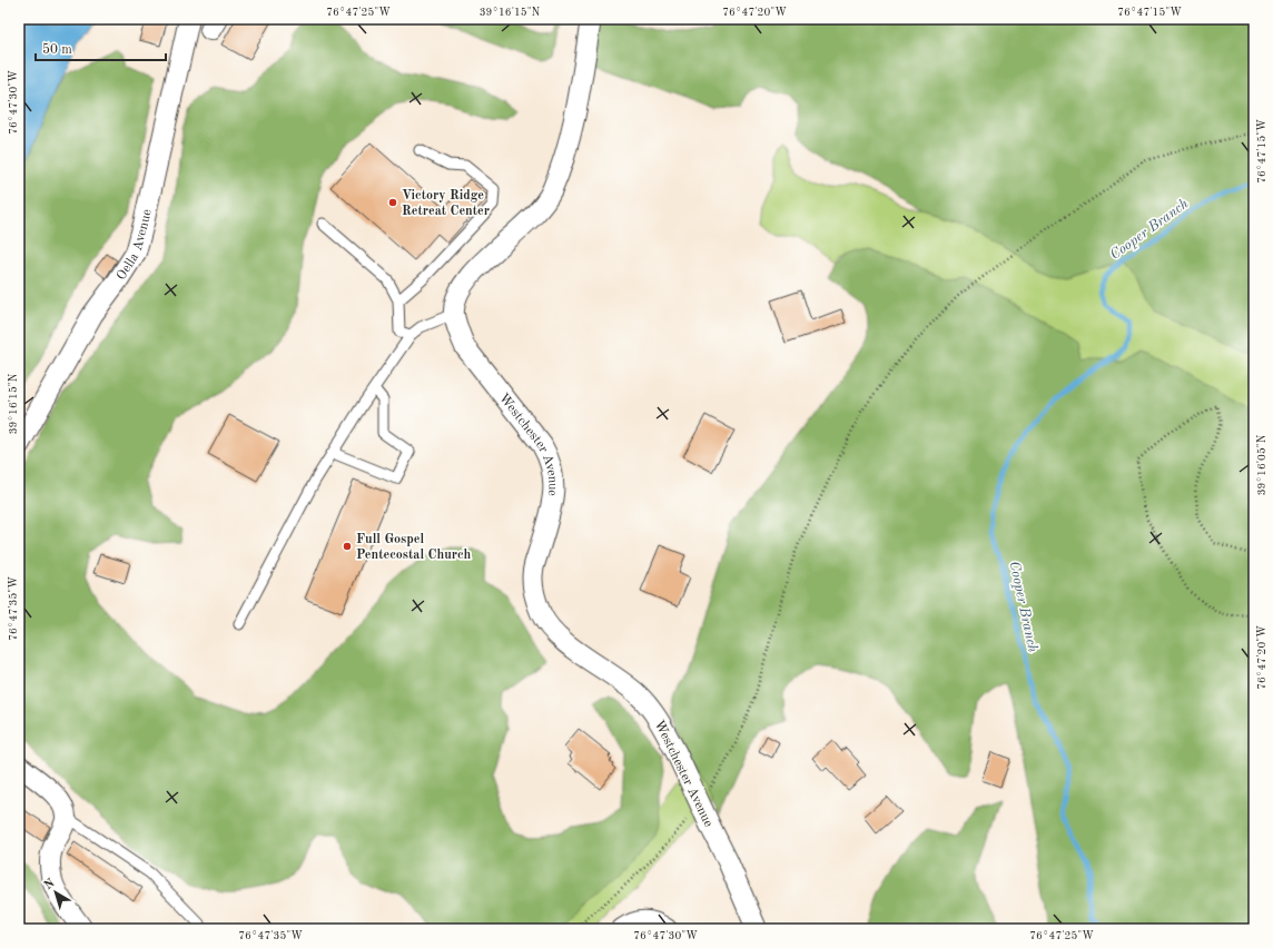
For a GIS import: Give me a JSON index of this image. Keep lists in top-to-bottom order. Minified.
{"streets":{"street":["Oella Avenue","Westchester Avenue"]},"water":["Cooper Branch"],"places":["Victory Ridge Retreat Center","Full Gospel Pentecostal Church"],"scale_bar":"50 m","north":"top left","coordinates":["76°47'25\"W","39°16'15\"N","76°47'20\"W","76°47'15\"W","76°47'30\"W","39°16'05\"N","76°47'35\"W"]}
